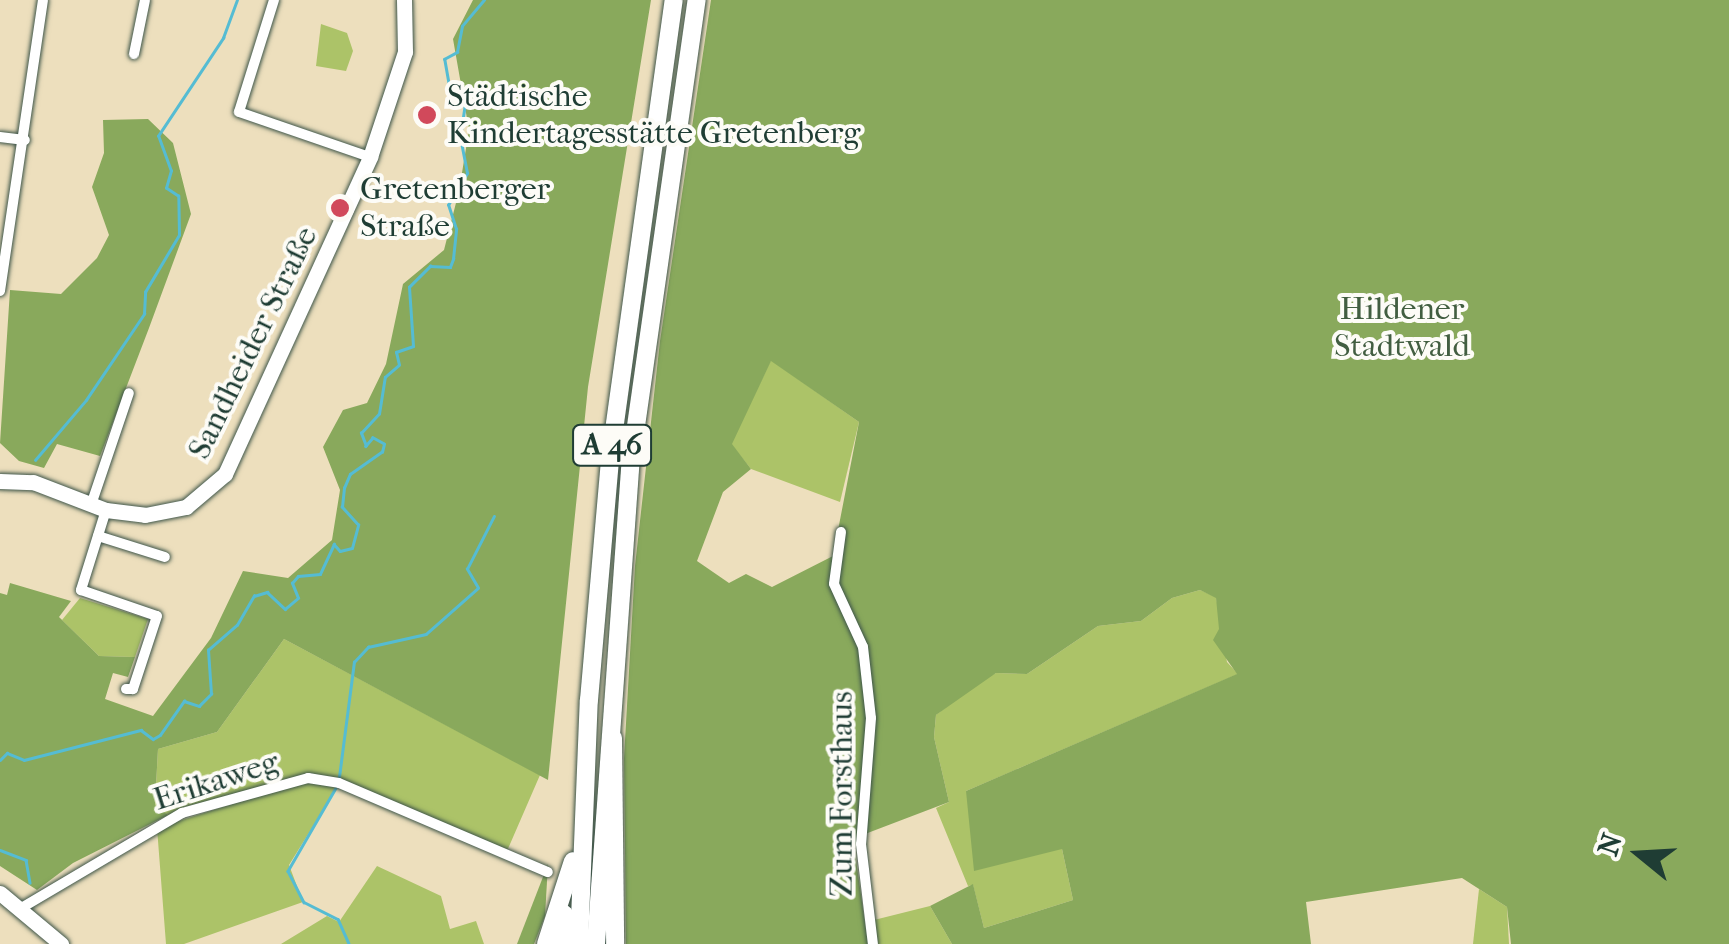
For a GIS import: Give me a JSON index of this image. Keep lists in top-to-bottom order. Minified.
{"streets":{"highway":["A 46"],"street":["Sandheider Straße","Erikaweg","Zum Forsthaus"]},"parks":["Hildener Stadtwald"],"places":["Städtische Kindertagesstätte Gretenberg","Gretenberger Straße"],"north":"left"}
